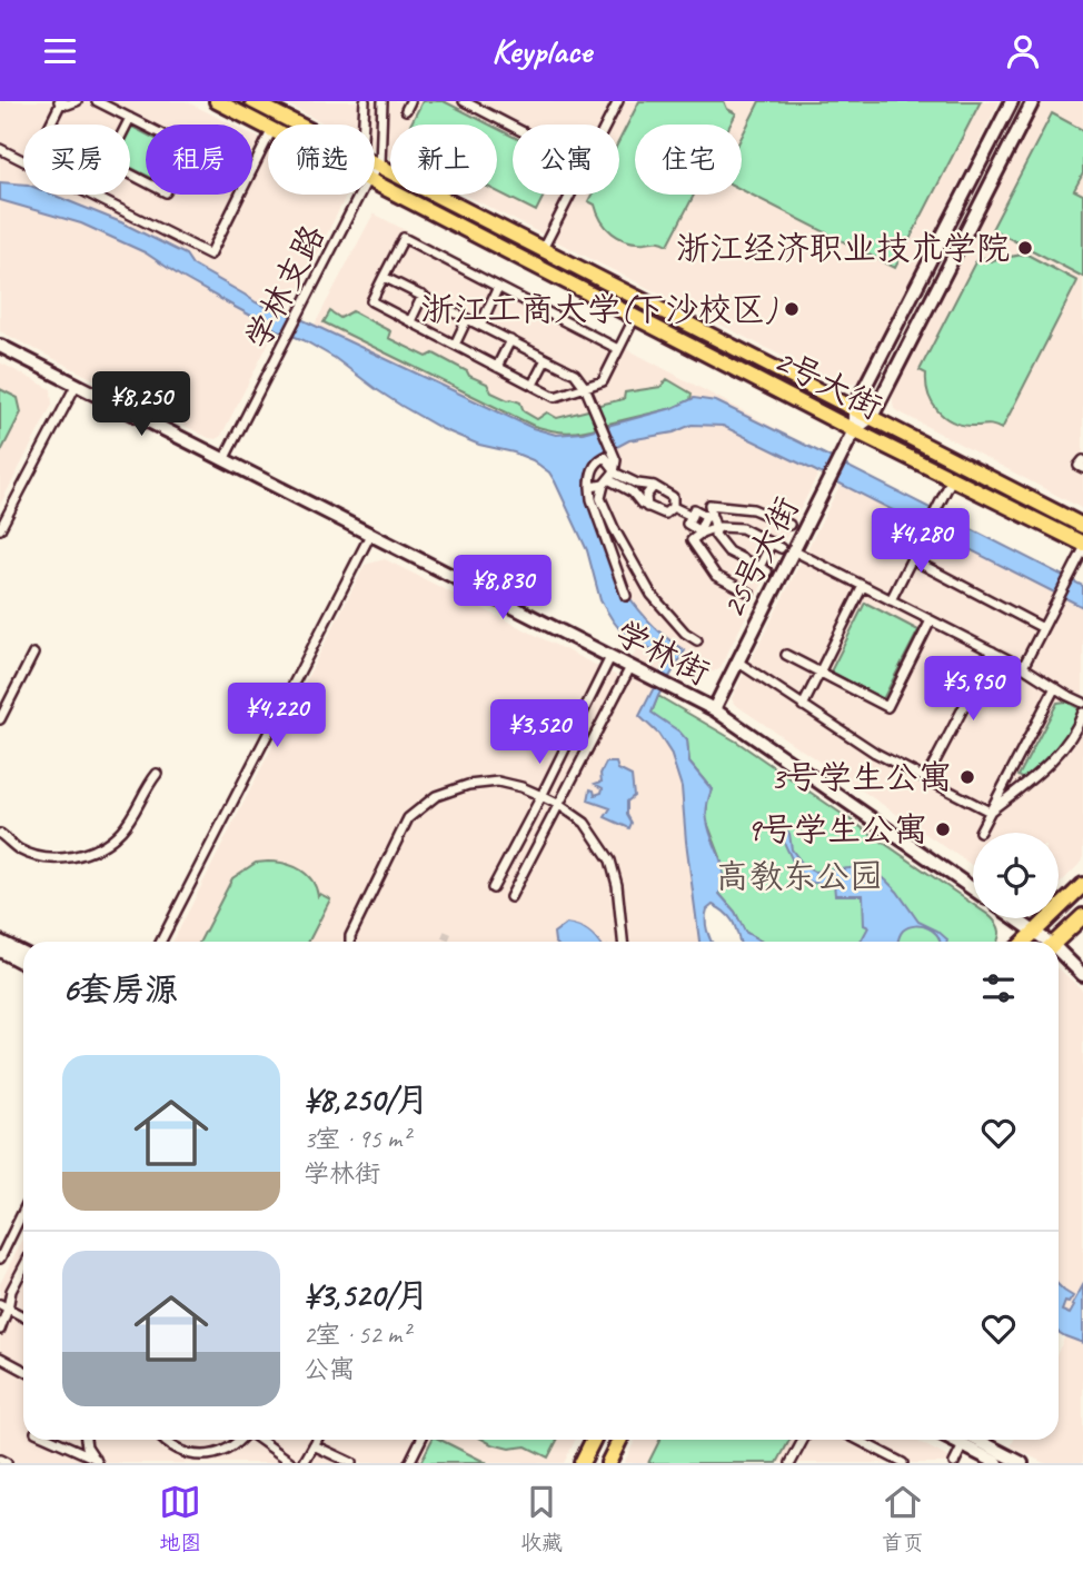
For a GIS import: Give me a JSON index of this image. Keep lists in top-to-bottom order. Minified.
{"streets":{"main road":["2号大街","25号大街","学林街"],"street":["学林支路"]},"crossings":[["学林支路","2号大街"],["学林支路","学林街"],["2号大街","25号大街"],["25号大街","学林街"]],"parks":["高教东公园"],"places":["浙江经济职业技术学院","浙江工商大学(下沙校区)","3号学生公寓","9号学生公寓"],"page":{"header":"Keyplace","chip":["买房","租房","筛选","新上","公寓","住宅"],"price":["¥8,250","¥4,280","¥8,830","¥5,950","¥4,220","¥3,520"],"heading":"6套房源","list":[{"name":"¥8,250/月","note":"3室 · 95 m² · 学林街"},{"name":"¥3,520/月","note":"2室 · 52 m² · 公寓"}],"tabs":["地图","收藏","首页"]}}
